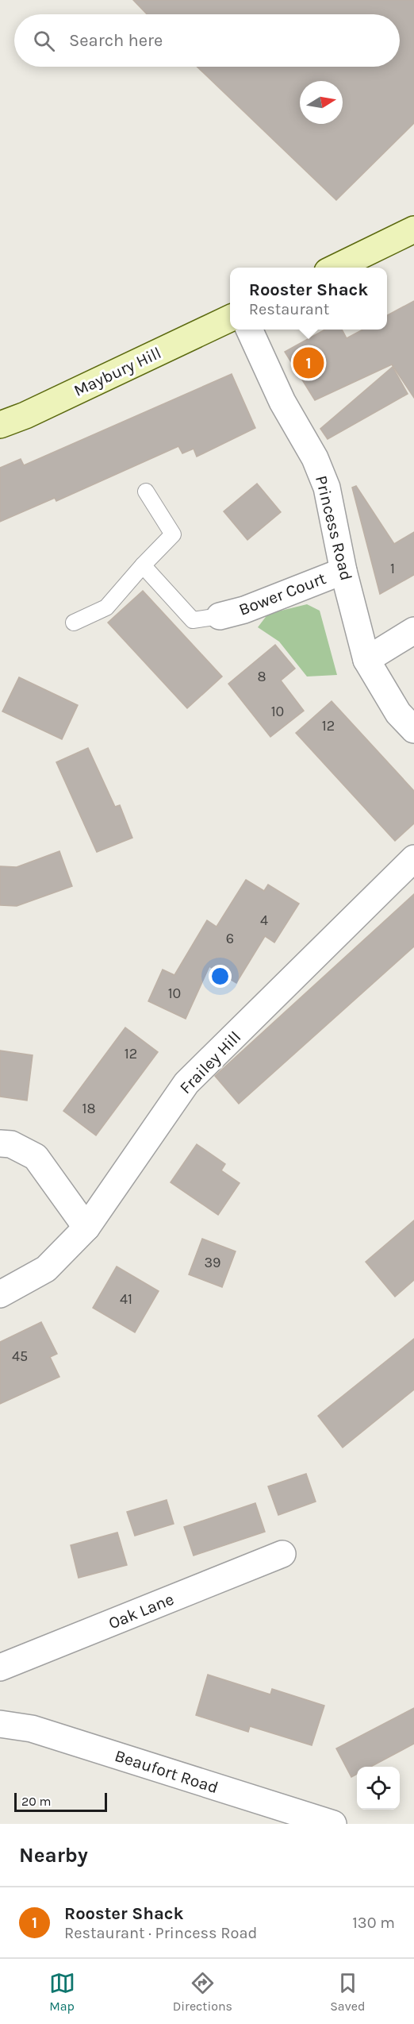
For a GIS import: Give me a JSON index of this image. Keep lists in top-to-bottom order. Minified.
{"streets":{"street":["Maybury Hill","Princess Road","Bower Court","Frailey Hill","Oak Lane","Beaufort Road"]},"crossings":[["Princess Road","Bower Court"]],"house_numbers":["1","8","10","12","4","6","10","12","18","39","41","45"],"scale_bar":"20 m","north":"right","page":{"search":"Search here","popup":["Rooster Shack","Restaurant"],"pins":"1","scale":"20 m","heading":"Nearby","list":[{"mark":"1","name":"Rooster Shack","note":"Restaurant · Princess Road","value":"130 m"}],"nav":["Map","Directions","Saved"]}}
